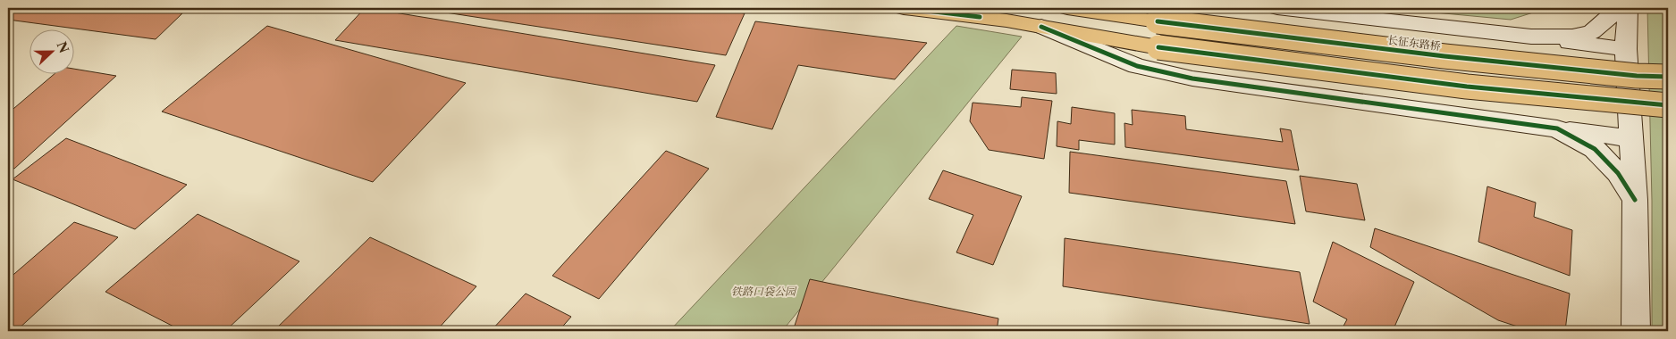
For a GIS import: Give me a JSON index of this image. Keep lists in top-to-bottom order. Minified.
{"streets":{"main road":["长征东路桥"]},"parks":["铁路口袋公园"],"north":"right"}
